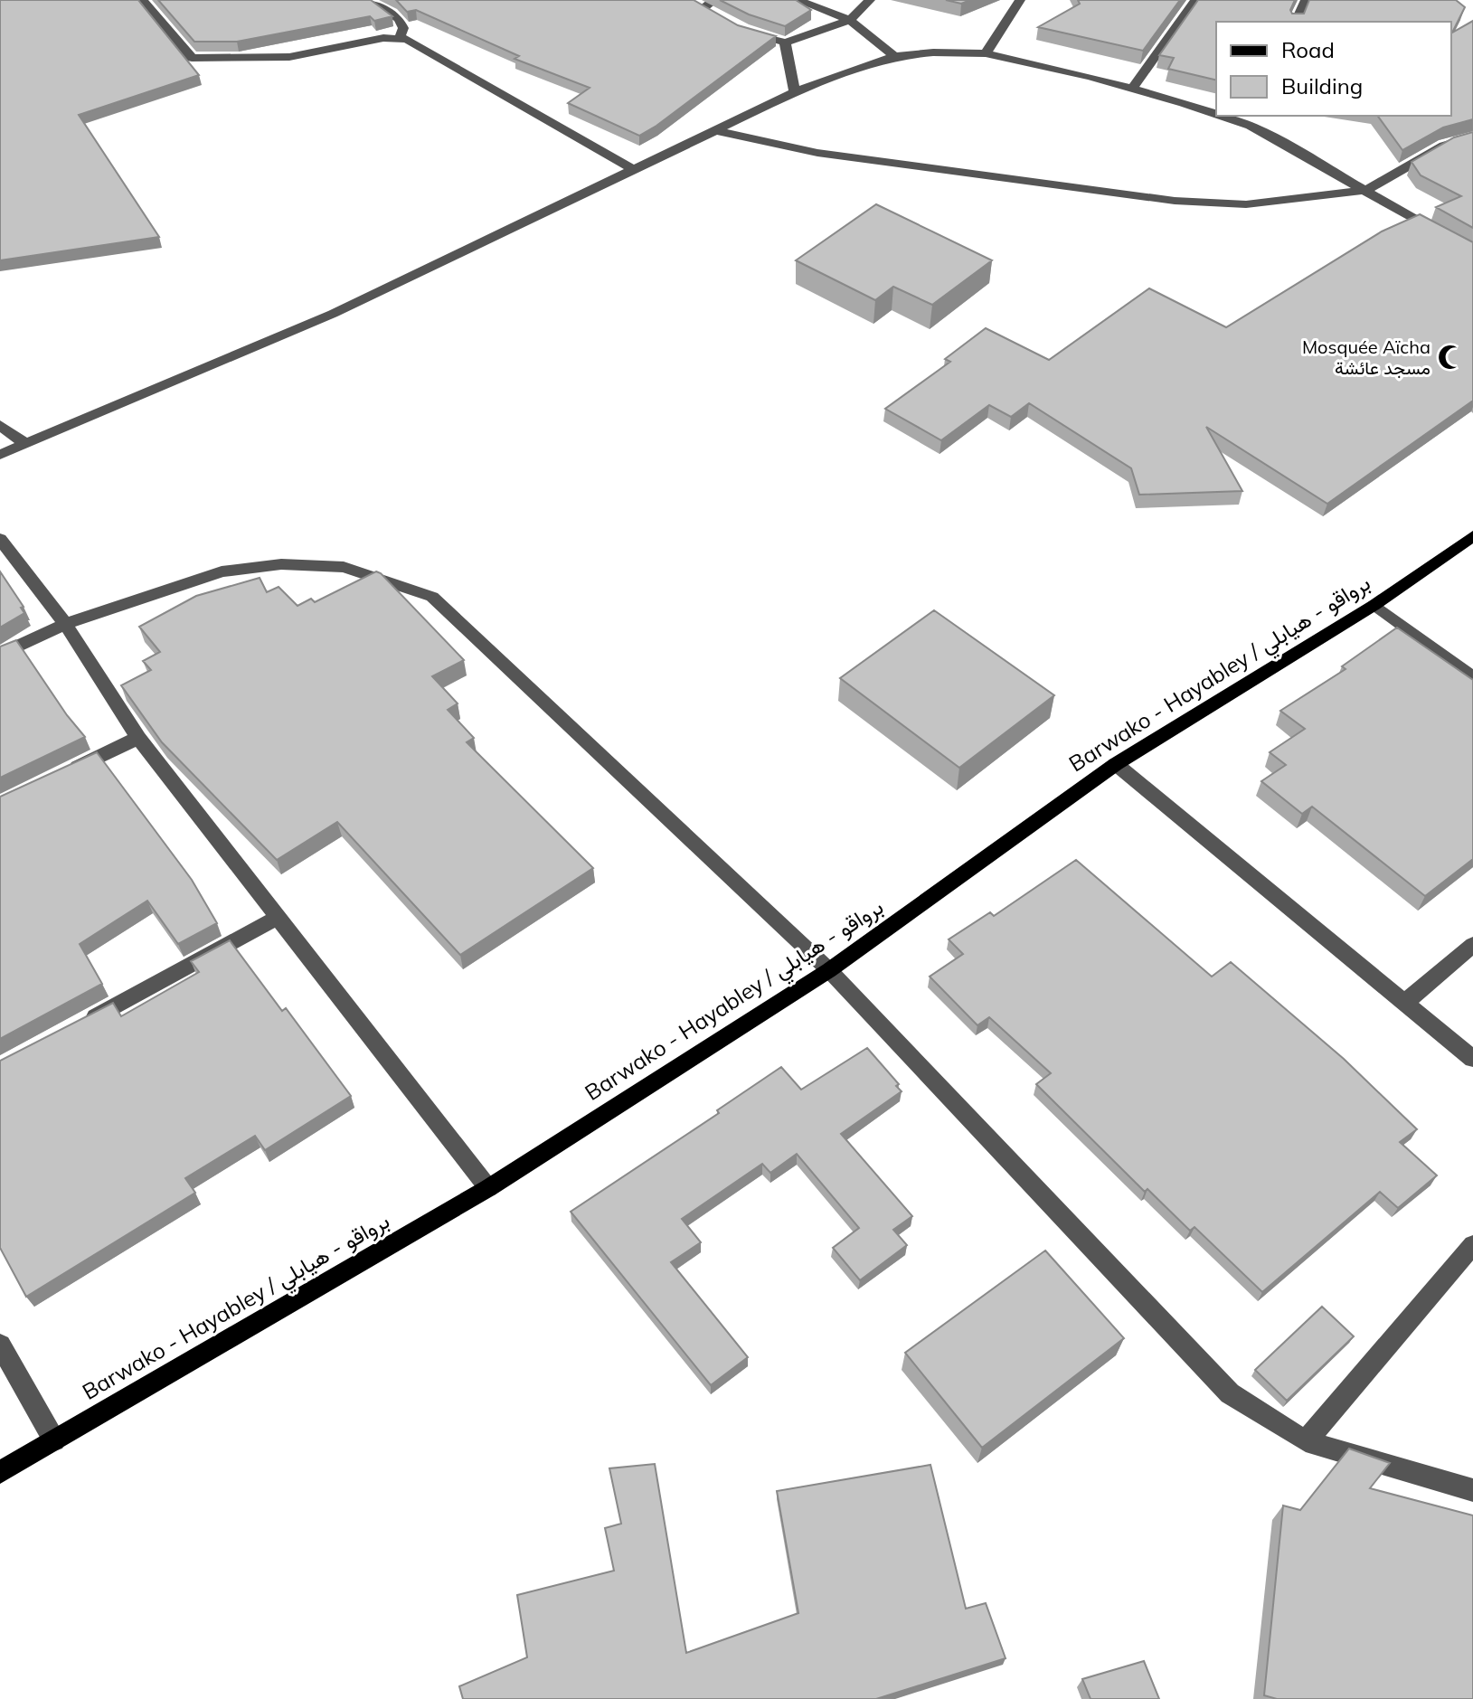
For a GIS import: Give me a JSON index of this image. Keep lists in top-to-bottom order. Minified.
{"streets":{"main road":["Barwako - Hayabley / برواقو - هيابلي"]},"places":{"mosque":["Mosquée Aïcha مسجد عائشة"]},"legend":["Road","Building"]}
